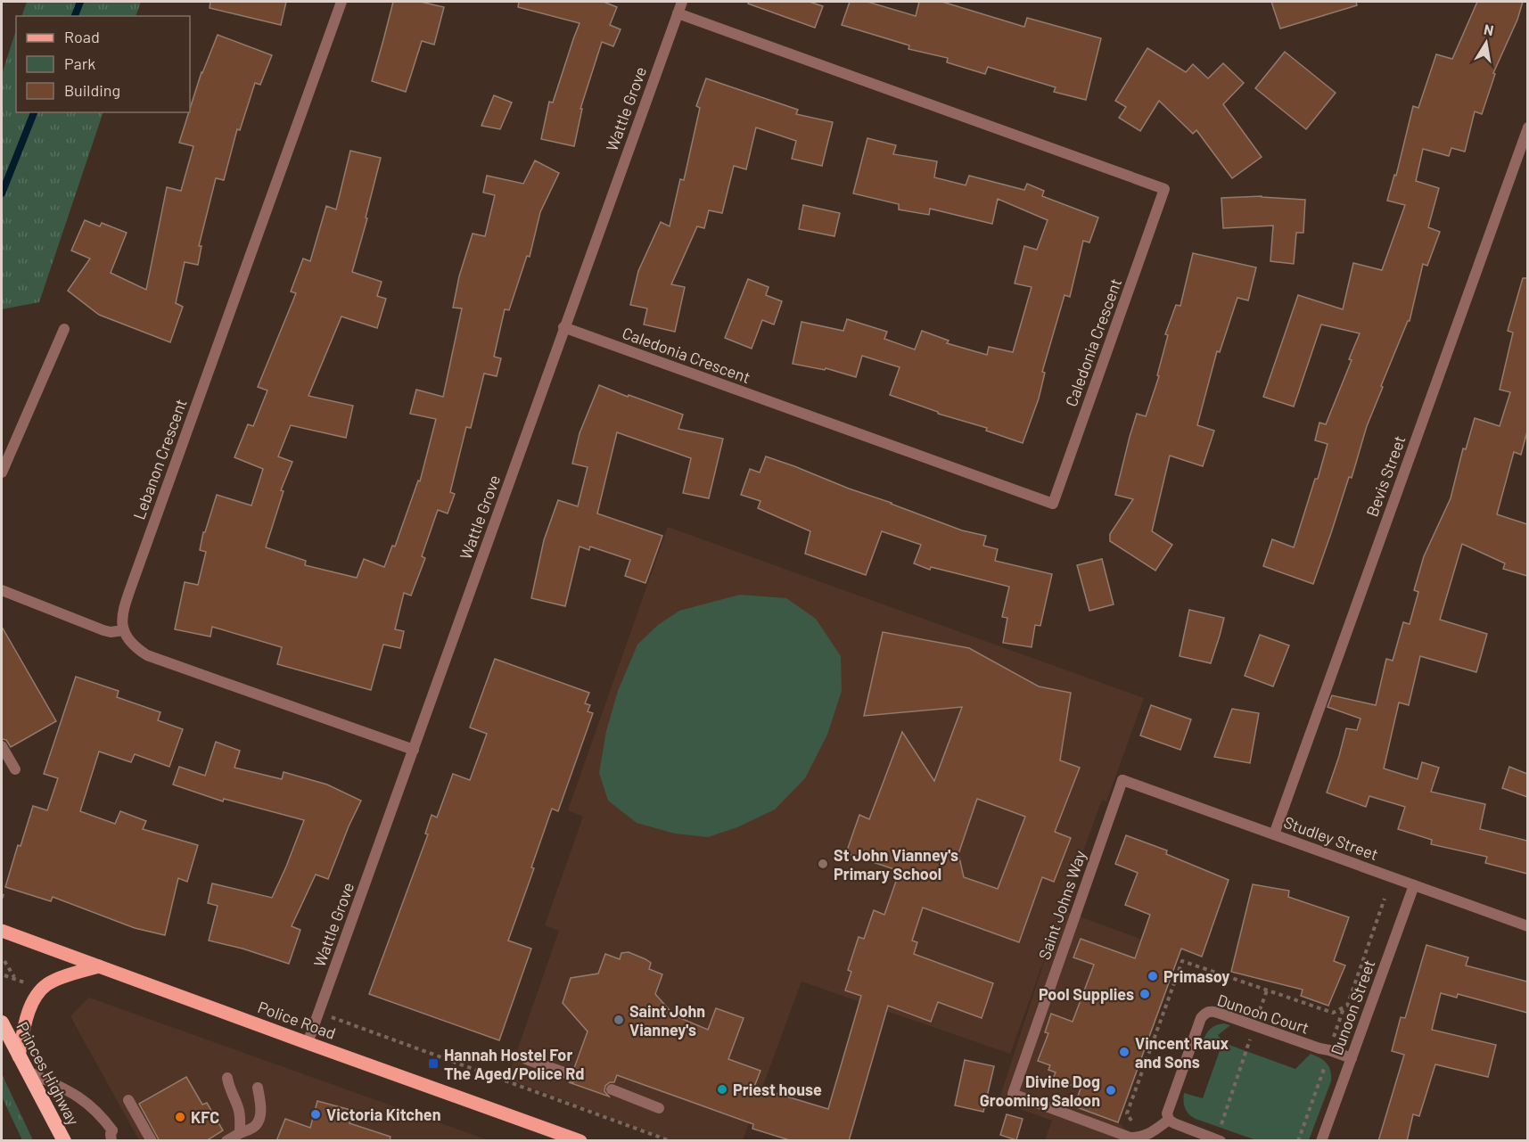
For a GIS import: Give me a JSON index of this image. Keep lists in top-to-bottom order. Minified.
{"streets":{"highway":["Princes Highway"],"main road":["Police Road"],"street":["Wattle Grove","Caledonia Crescent","Lebanon Crescent","Bevis Street","Studley Street","Saint Johns Way","Dunoon Street","Dunoon Court"]},"crossings":[["Wattle Grove","Caledonia Crescent"],["Wattle Grove","Police Road"],["Bevis Street","Studley Street"],["Studley Street","Saint Johns Way"],["Studley Street","Dunoon Street"],["Saint Johns Way","Dunoon Court"],["Dunoon Street","Dunoon Court"]],"places":{"other":["St John Vianney's Primary School","Primasoy","Pool Supplies","Saint John Vianney's","Vincent Raux and Sons","Priest house","Divine Dog Grooming Saloon","Victoria Kitchen","KFC"],"transit":["Hannah Hostel For The Aged/Police Rd"]},"legend":["Road","Park","Building"],"north":"top"}
